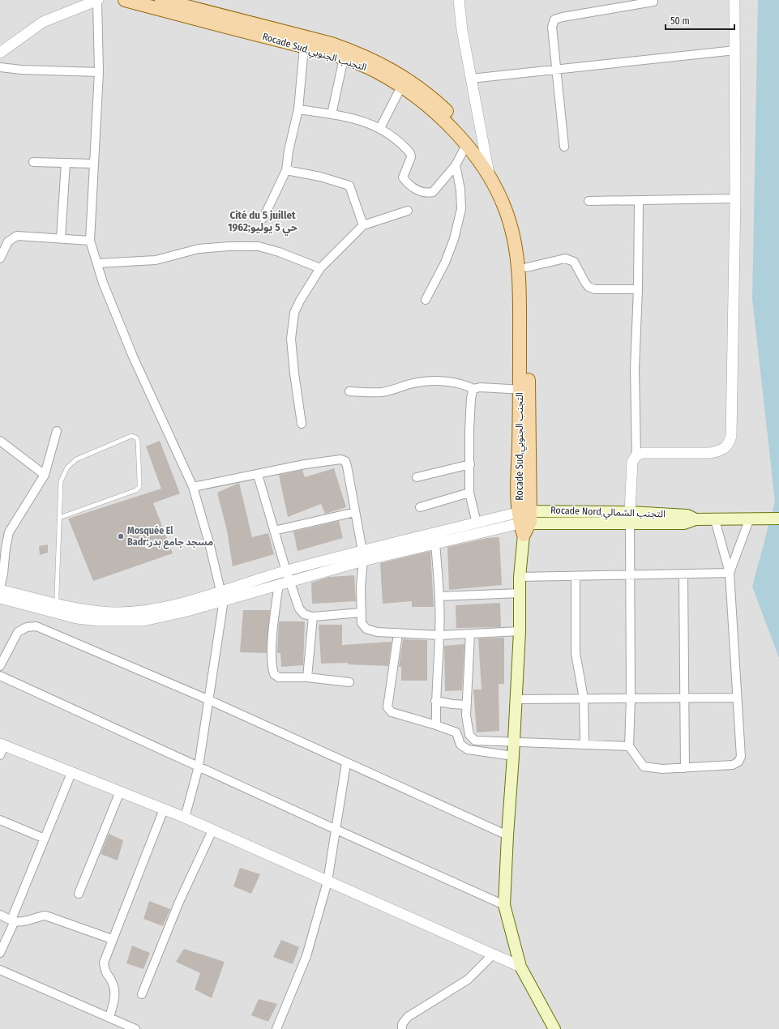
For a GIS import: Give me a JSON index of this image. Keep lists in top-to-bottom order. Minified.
{"streets":{"main road":["Rocade Sud,التجنب الجنوبي","Rocade Nord,التجنب الشمالي"]},"crossings":[["Rocade Sud,التجنب الجنوبي","Rocade Nord,التجنب الشمالي"]],"districts":["Cité du 5 juillet 1962;حي 5 يوليو"],"places":["Mosquée El Badr;مسجد جامع بدر"],"scale_bar":"50 m"}
